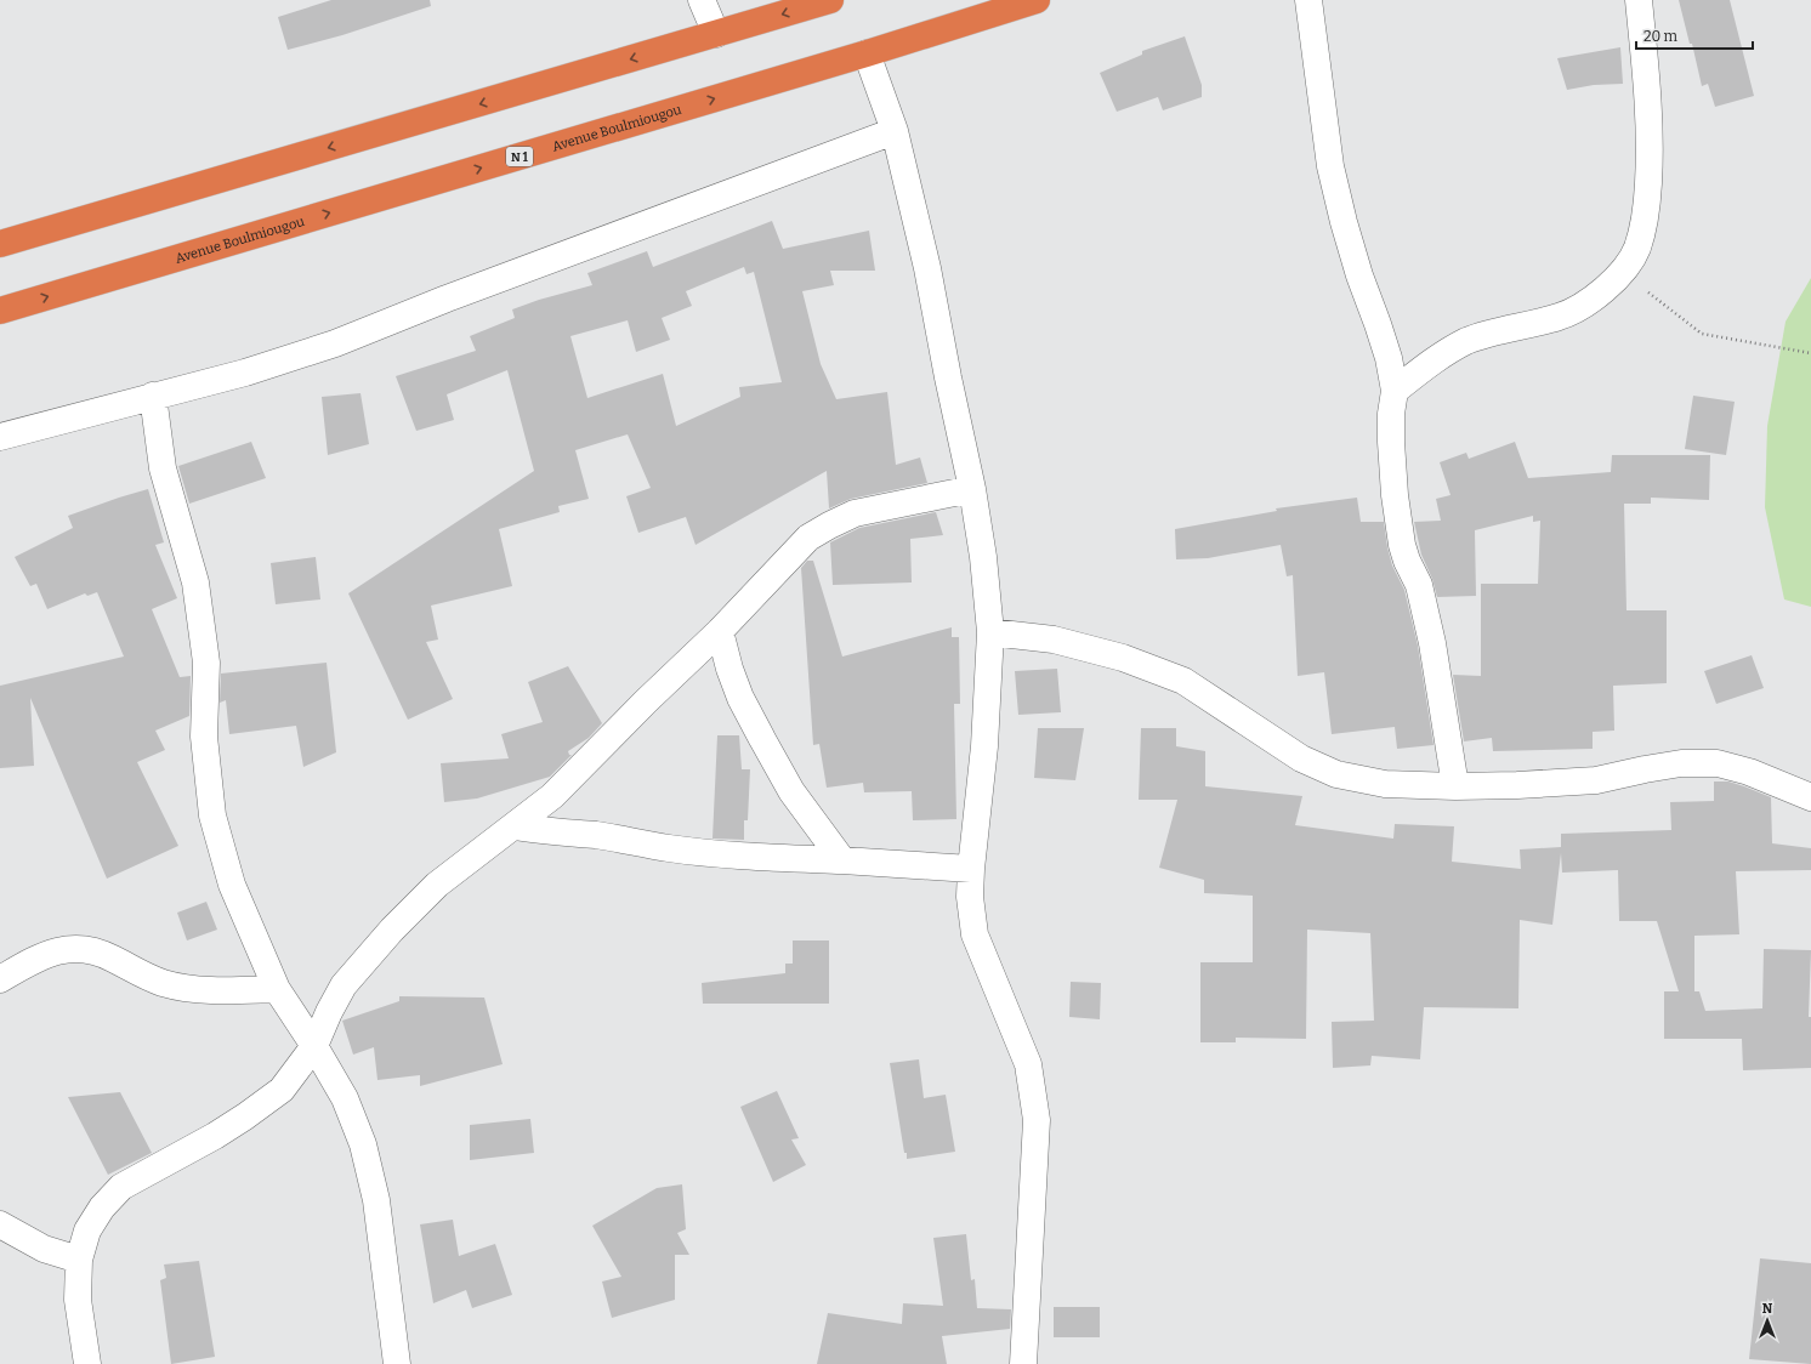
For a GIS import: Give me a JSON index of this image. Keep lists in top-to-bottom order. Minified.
{"streets":{"highway":["Avenue Boulmiougou","N 1"]},"scale_bar":"20 m","north":"top"}
